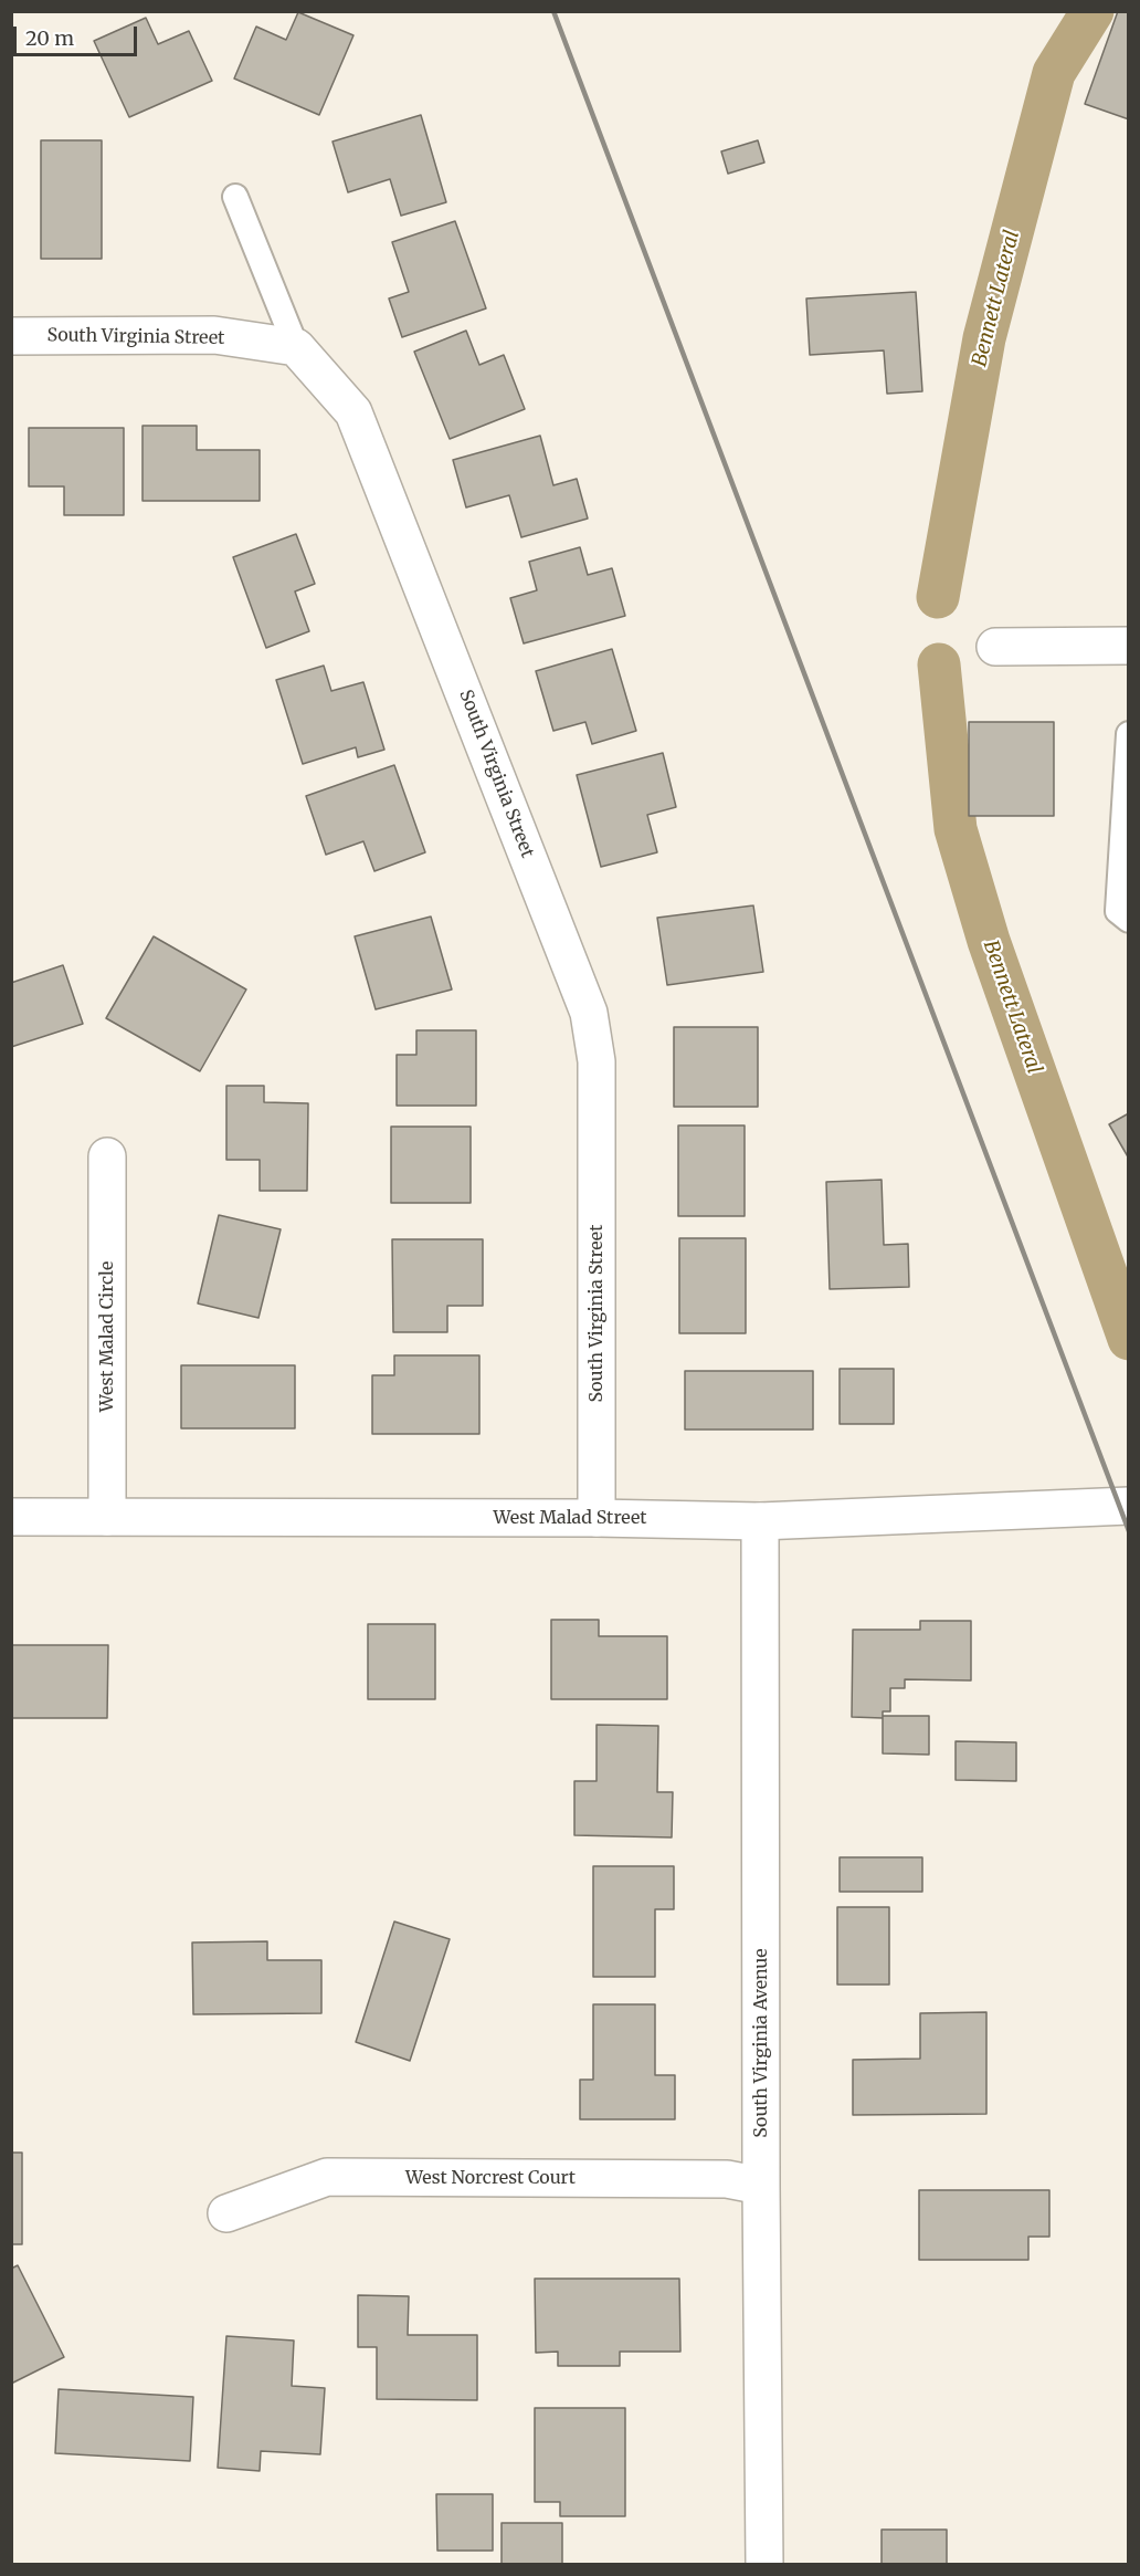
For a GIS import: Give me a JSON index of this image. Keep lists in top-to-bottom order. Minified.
{"streets":{"street":["South Virginia Street","West Malad Circle","West Malad Street","South Virginia Avenue","West Norcrest Court"]},"crossings":[["South Virginia Street","West Malad Street"],["West Malad Circle","West Malad Street"],["West Malad Street","South Virginia Avenue"],["South Virginia Avenue","West Norcrest Court"]],"water":["Bennett Lateral"],"scale_bar":"20 m"}
